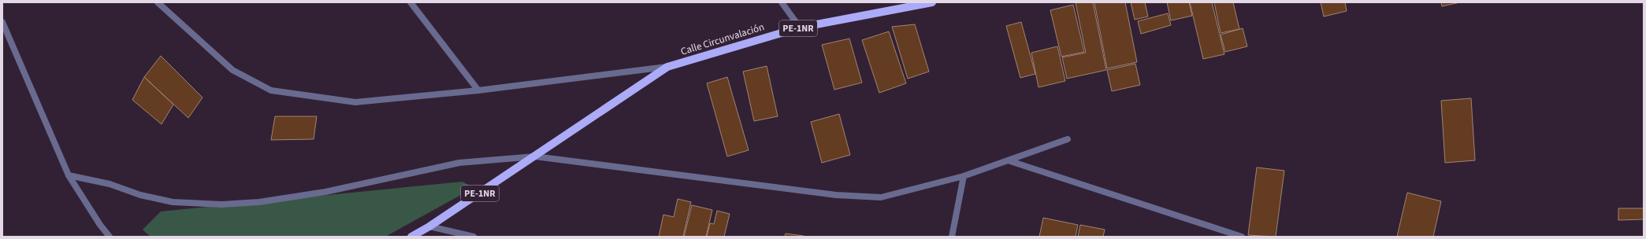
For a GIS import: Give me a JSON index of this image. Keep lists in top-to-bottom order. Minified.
{"streets":{"main road":["PE-1NR","Calle Circunvalación"]},"crossings":[["PE-1NR","Calle Circunvalación"]]}
